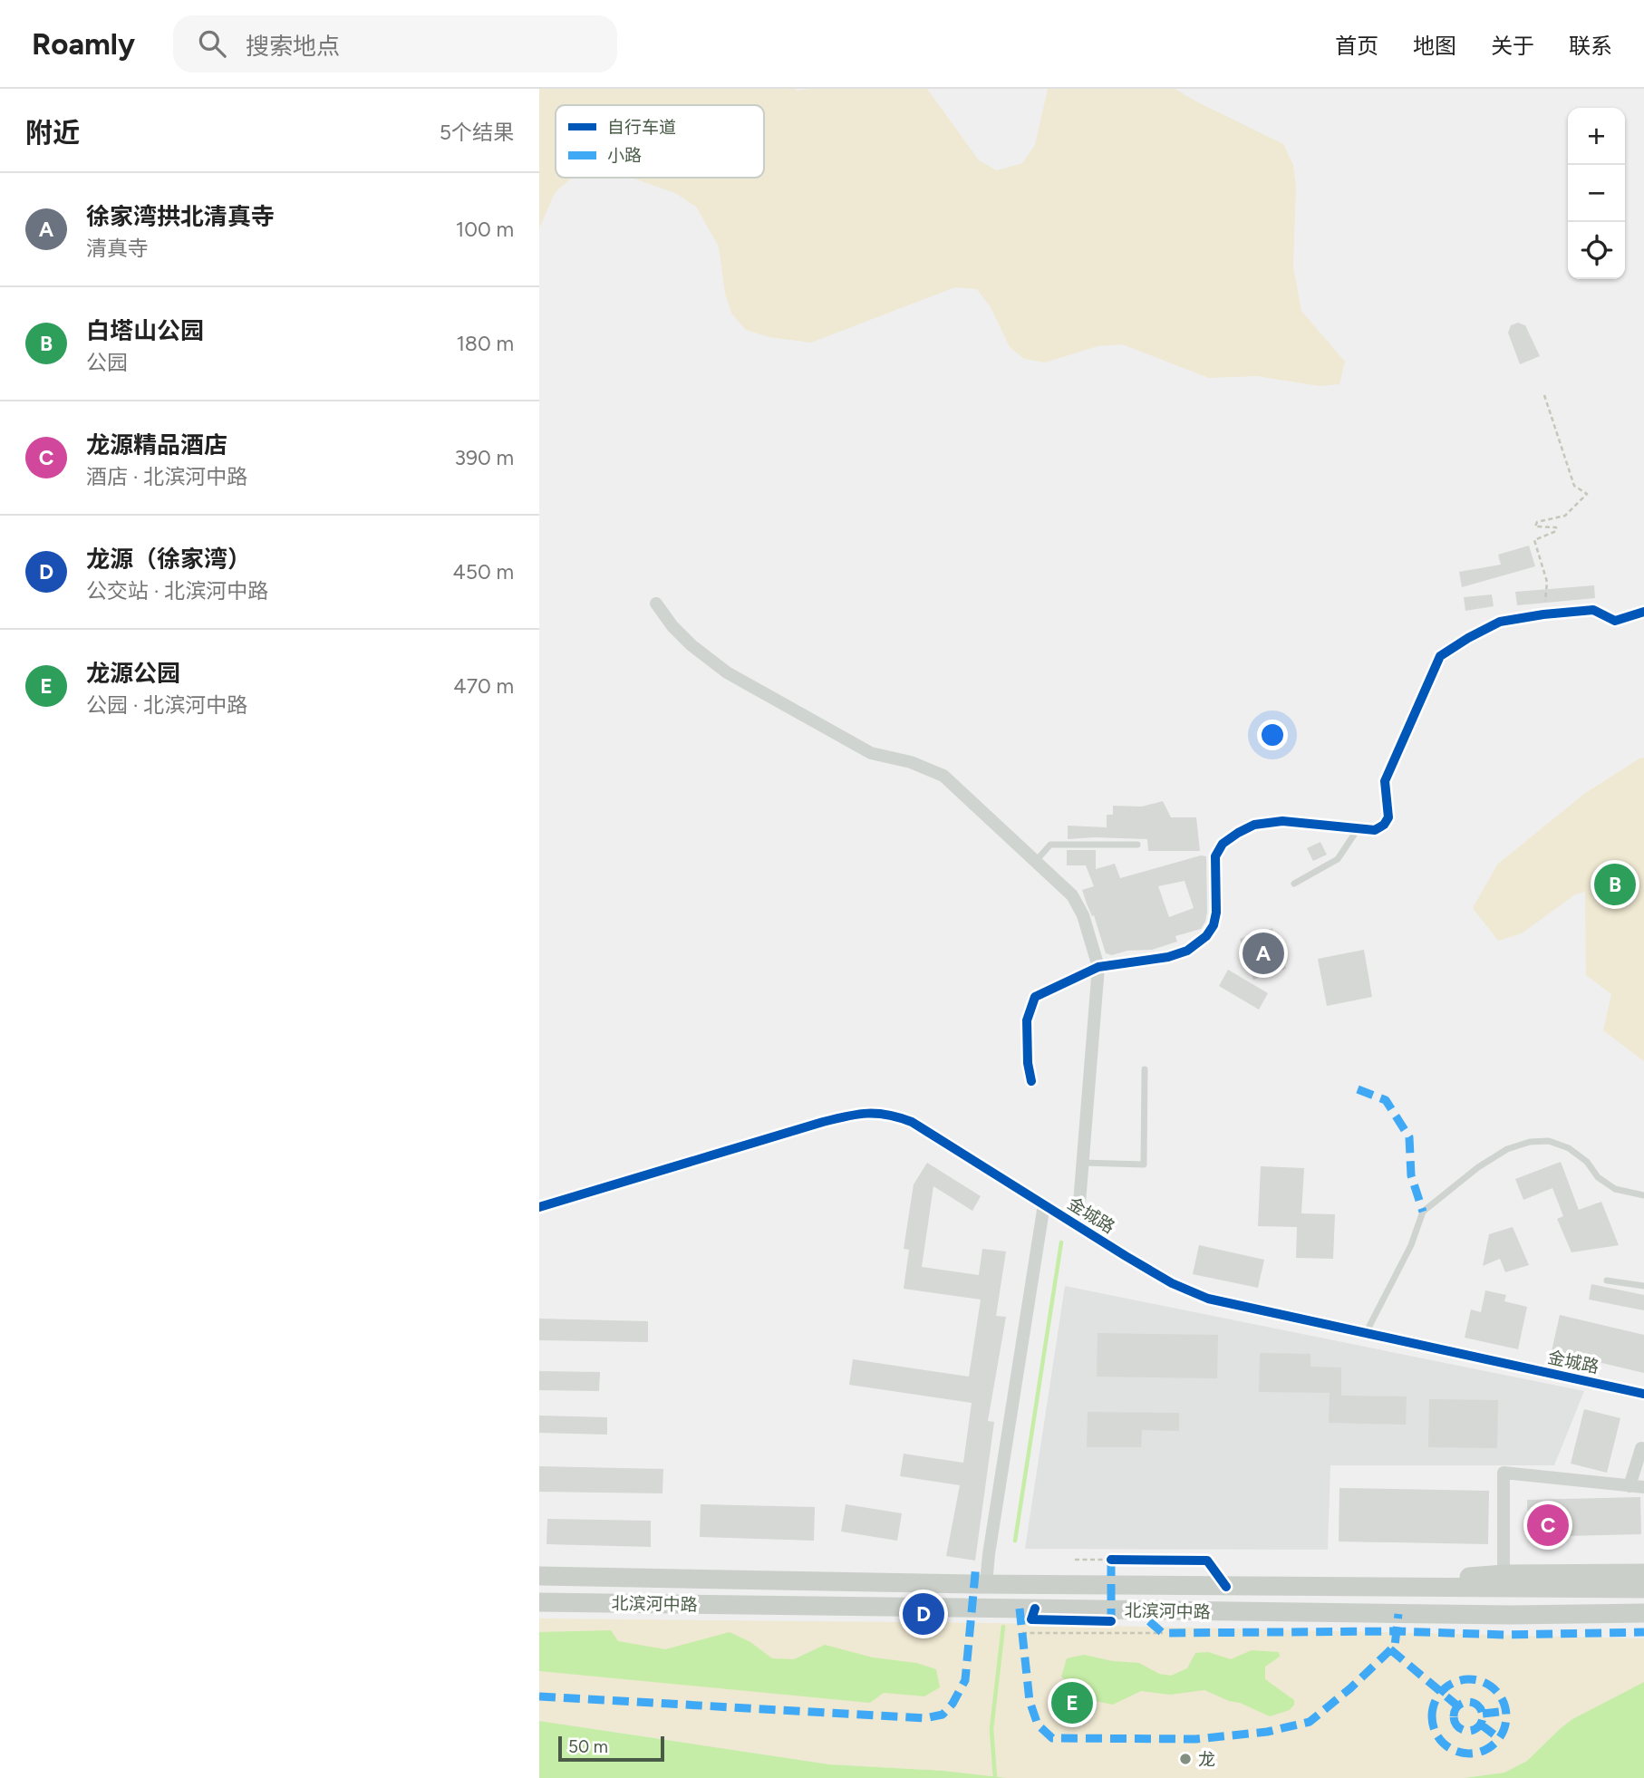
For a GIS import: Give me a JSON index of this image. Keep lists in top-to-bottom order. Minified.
{"streets":{"main road":["北滨河中路"],"street":["金城路"]},"places":["龙"],"legend":["自行车道","小路"],"scale_bar":"50 m","page":{"header":"Roamly","search":"搜索地点","nav":["首页","地图","关于","联系"],"heading":["附近","5个结果"],"map_buttons":["+","−"],"list":[{"mark":"A","name":"徐家湾拱北清真寺","note":"清真寺","value":"100 m"},{"mark":"B","name":"白塔山公园","note":"公园","value":"180 m"},{"mark":"C","name":"龙源精品酒店","note":"酒店 · 北滨河中路","value":"390 m"},{"mark":"D","name":"龙源（徐家湾）","note":"公交站 · 北滨河中路","value":"450 m"},{"mark":"E","name":"龙源公园","note":"公园 · 北滨河中路","value":"470 m"}],"pins":["B","A","C","D","E"],"scale":"50 m"}}
